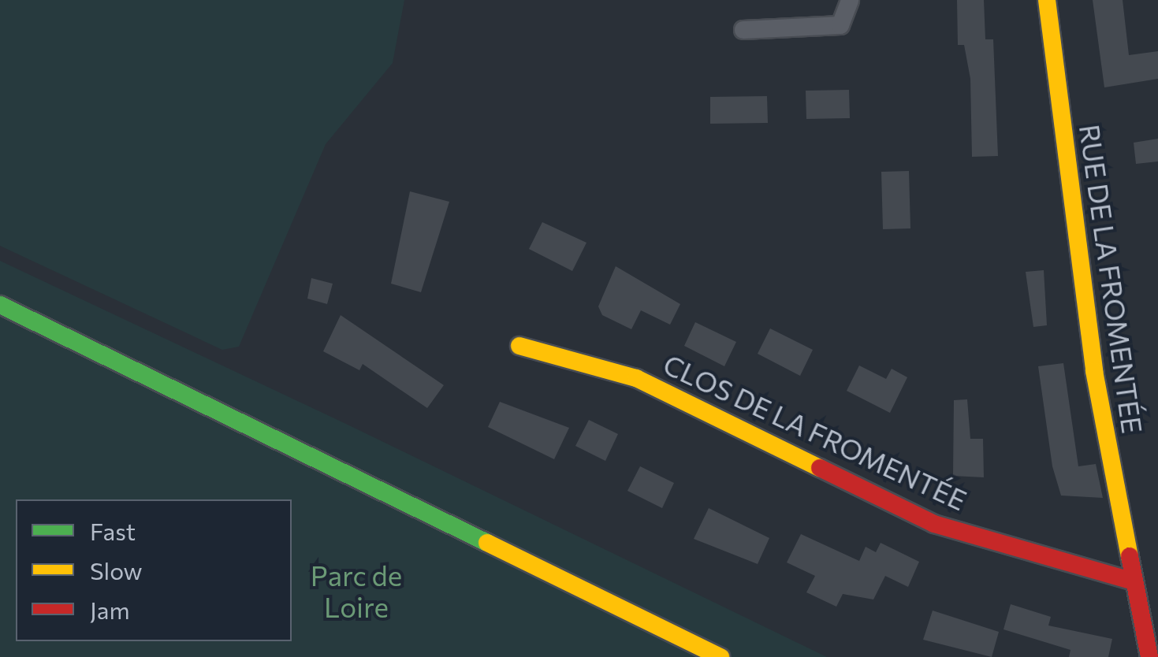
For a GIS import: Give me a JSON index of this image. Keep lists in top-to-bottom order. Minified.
{"streets":{"street":["RUE DE LA FROMENTÉE","CLOS DE LA FROMENTÉE"]},"crossings":[["RUE DE LA FROMENTÉE","CLOS DE LA FROMENTÉE"]],"parks":["Parc de Loire"],"legend":["Fast","Slow","Jam"]}
